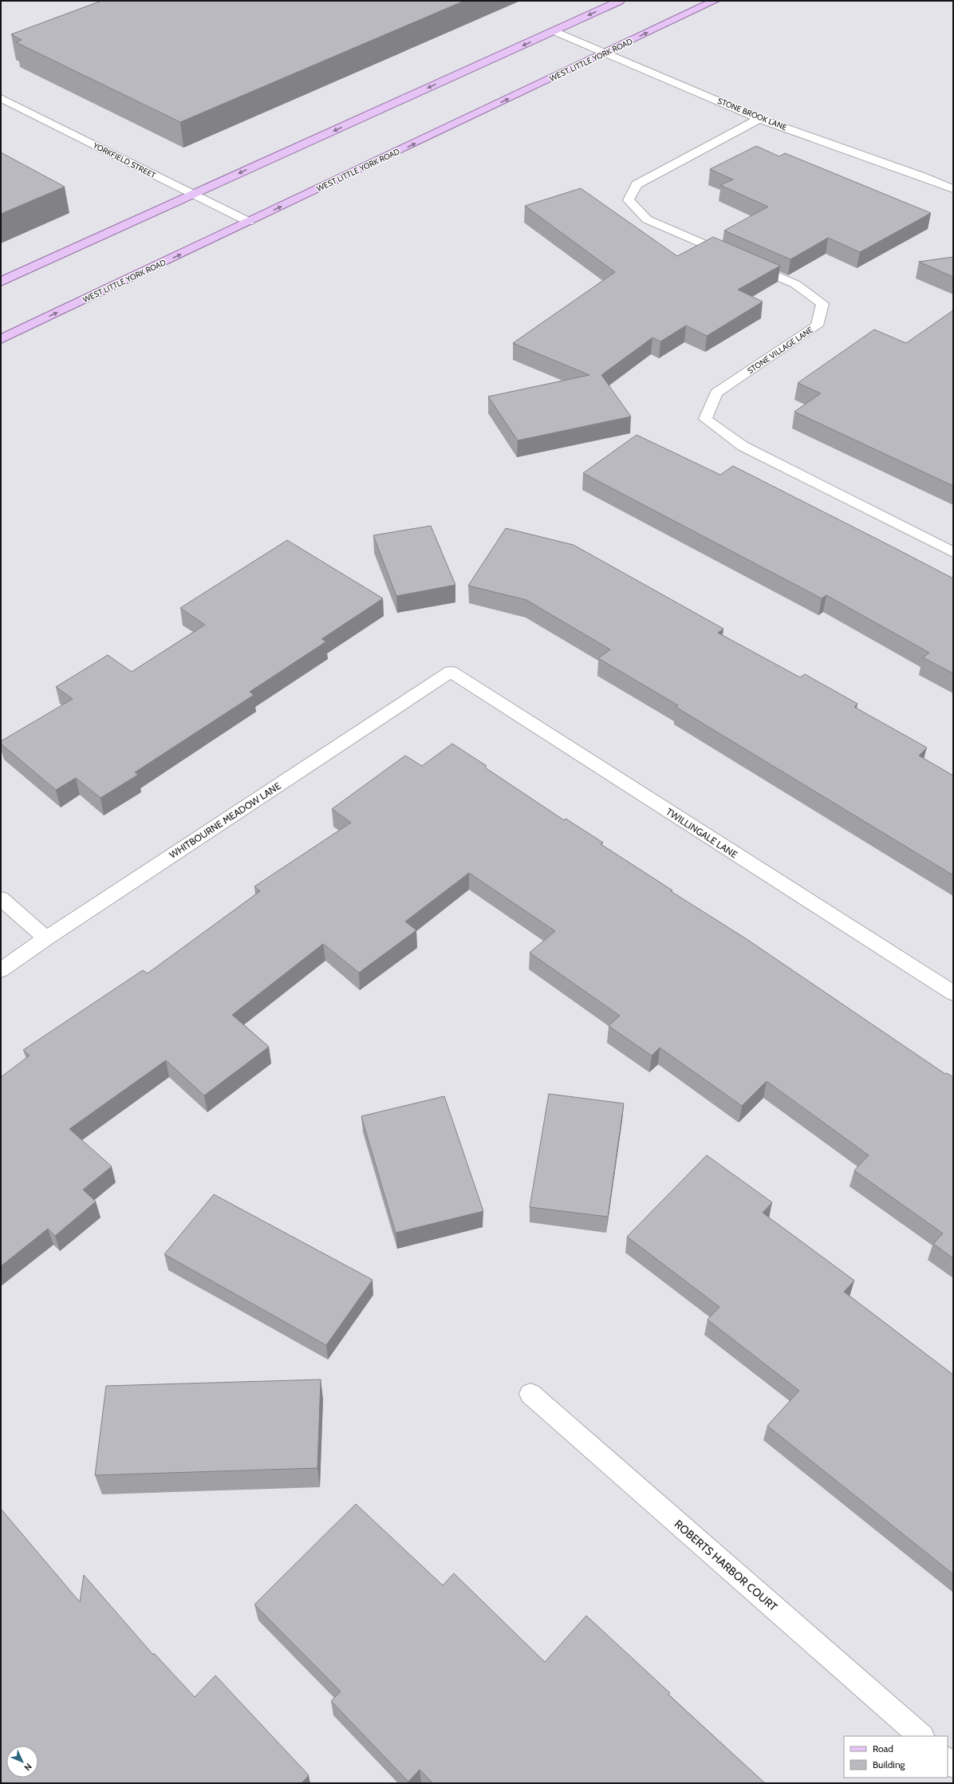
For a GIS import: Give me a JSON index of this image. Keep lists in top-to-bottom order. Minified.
{"streets":{"main road":["WEST LITTLE YORK ROAD"],"street":["STONE BROOK LANE","YORKFIELD STREET","STONE VILLAGE LANE","WHITBOURNE MEADOW LANE","TWILLINGALE LANE","ROBERTS HARBOR COURT"]},"crossings":[["WEST LITTLE YORK ROAD","STONE BROOK LANE"],["WEST LITTLE YORK ROAD","YORKFIELD STREET"],["STONE BROOK LANE","STONE VILLAGE LANE"],["WHITBOURNE MEADOW LANE","TWILLINGALE LANE"]],"legend":["Road","Building"],"north":"bottom right"}
